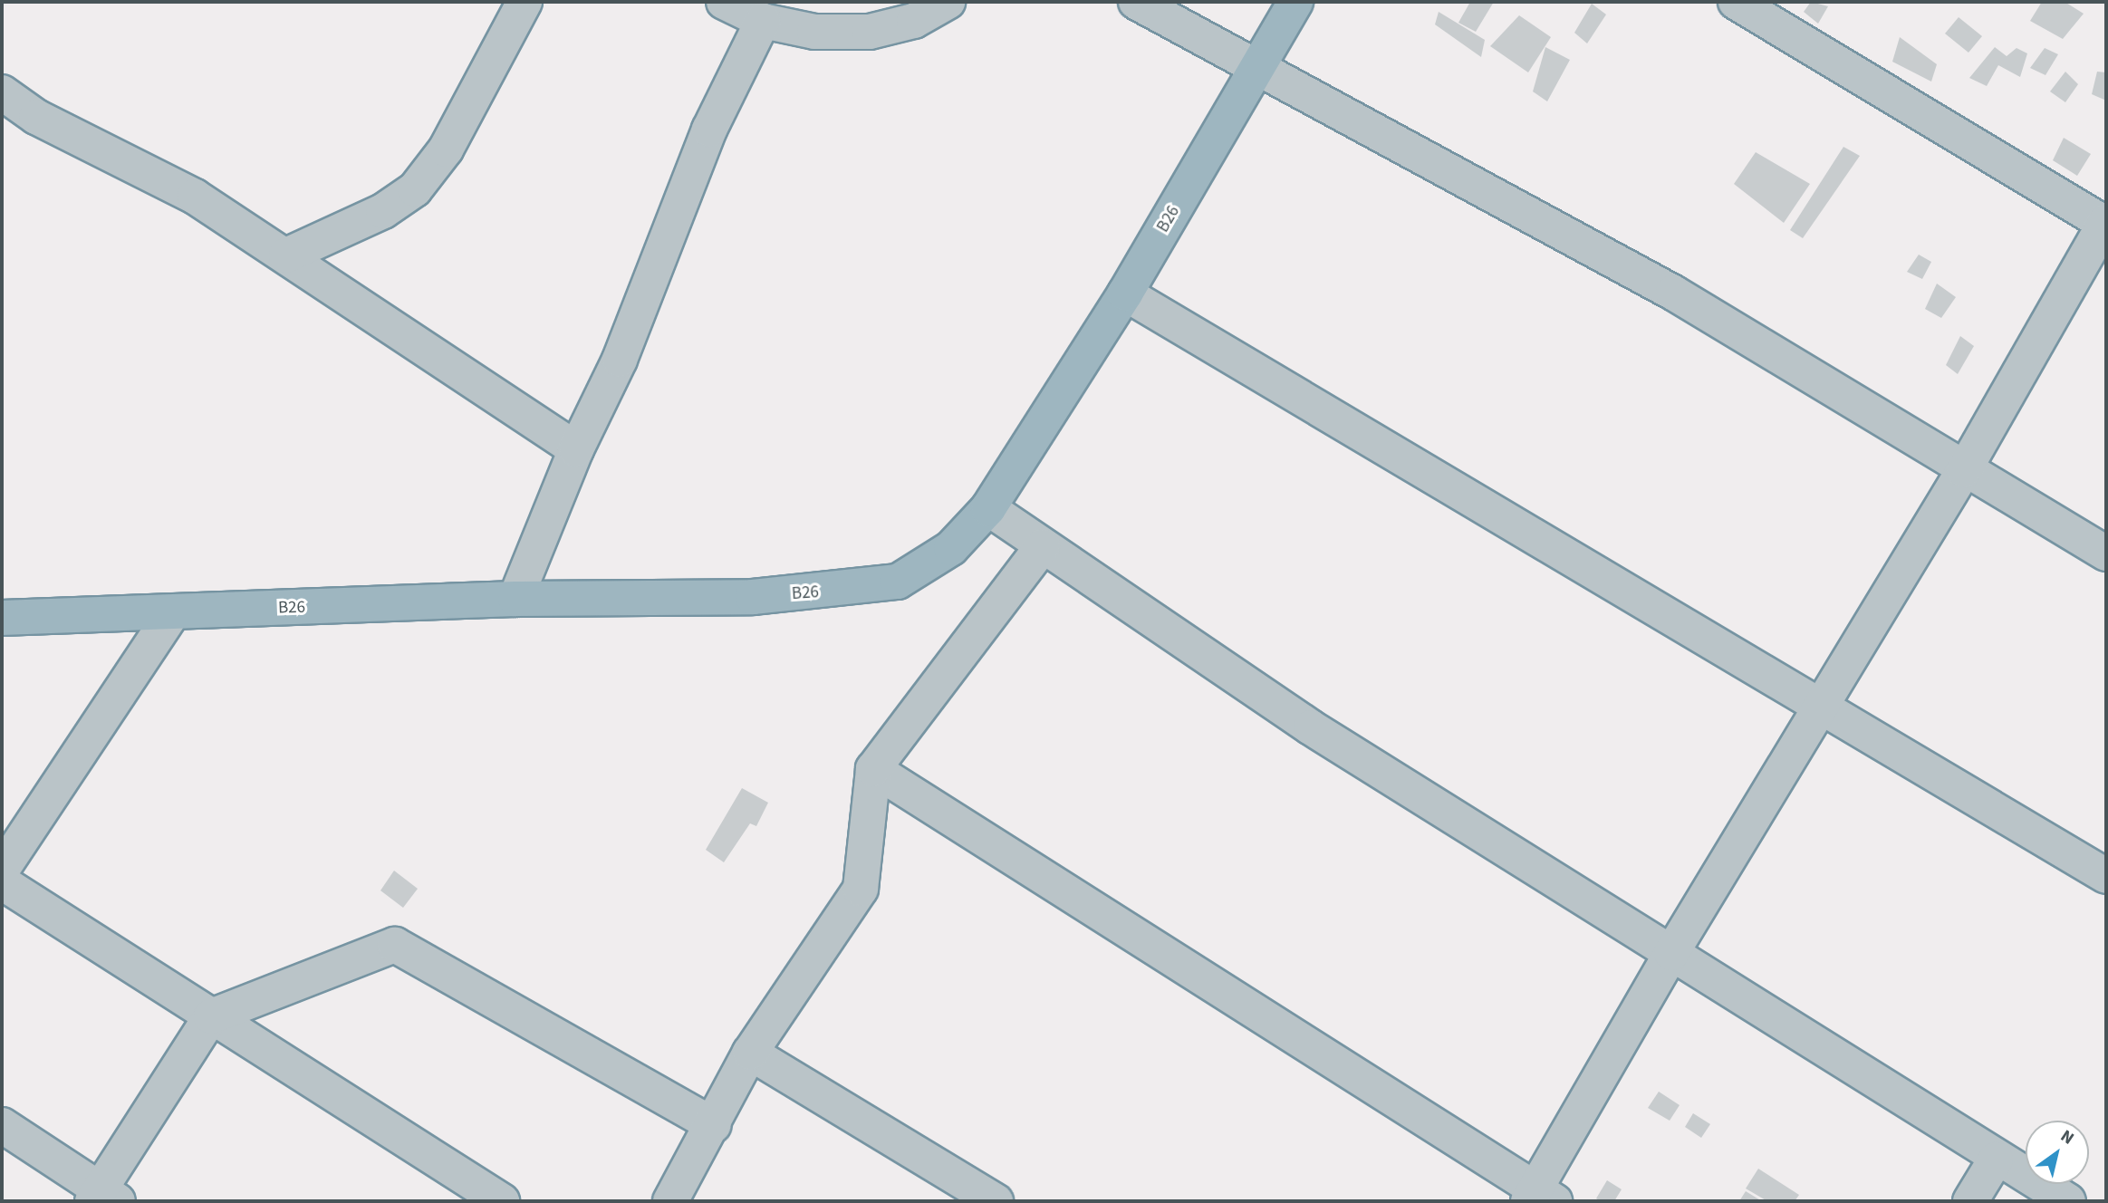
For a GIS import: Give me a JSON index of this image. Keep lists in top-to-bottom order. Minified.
{"streets":{"highway":["B26"]},"north":"top right"}
